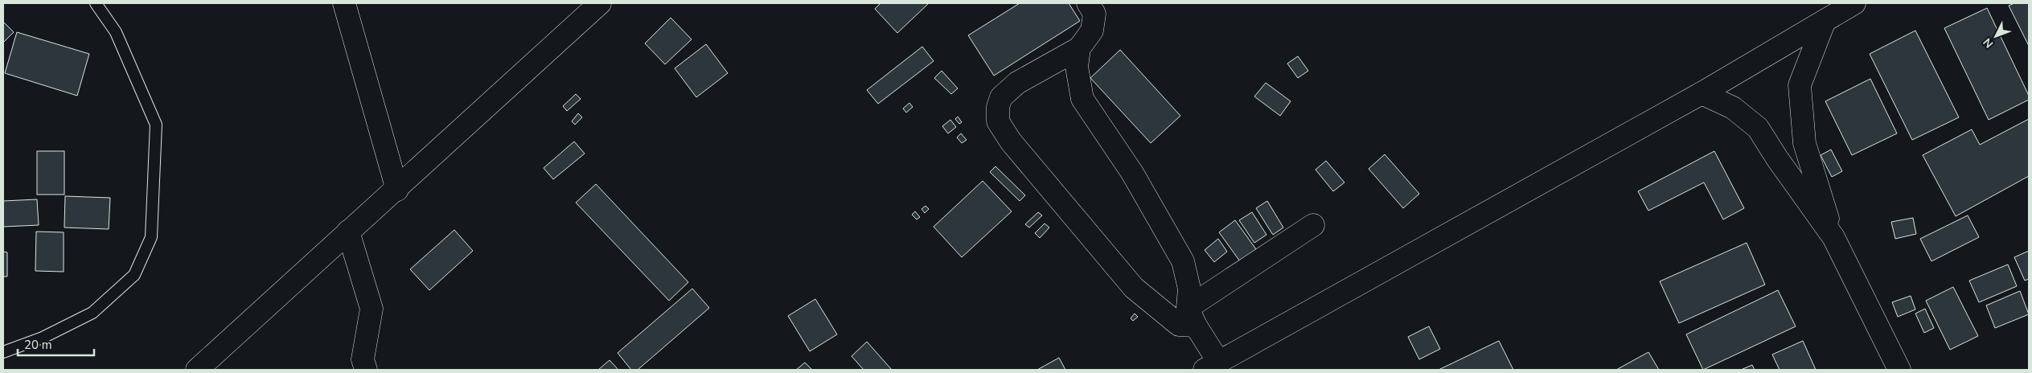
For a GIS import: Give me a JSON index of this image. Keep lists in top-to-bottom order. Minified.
{"scale_bar":"20 m","north":"bottom left"}
